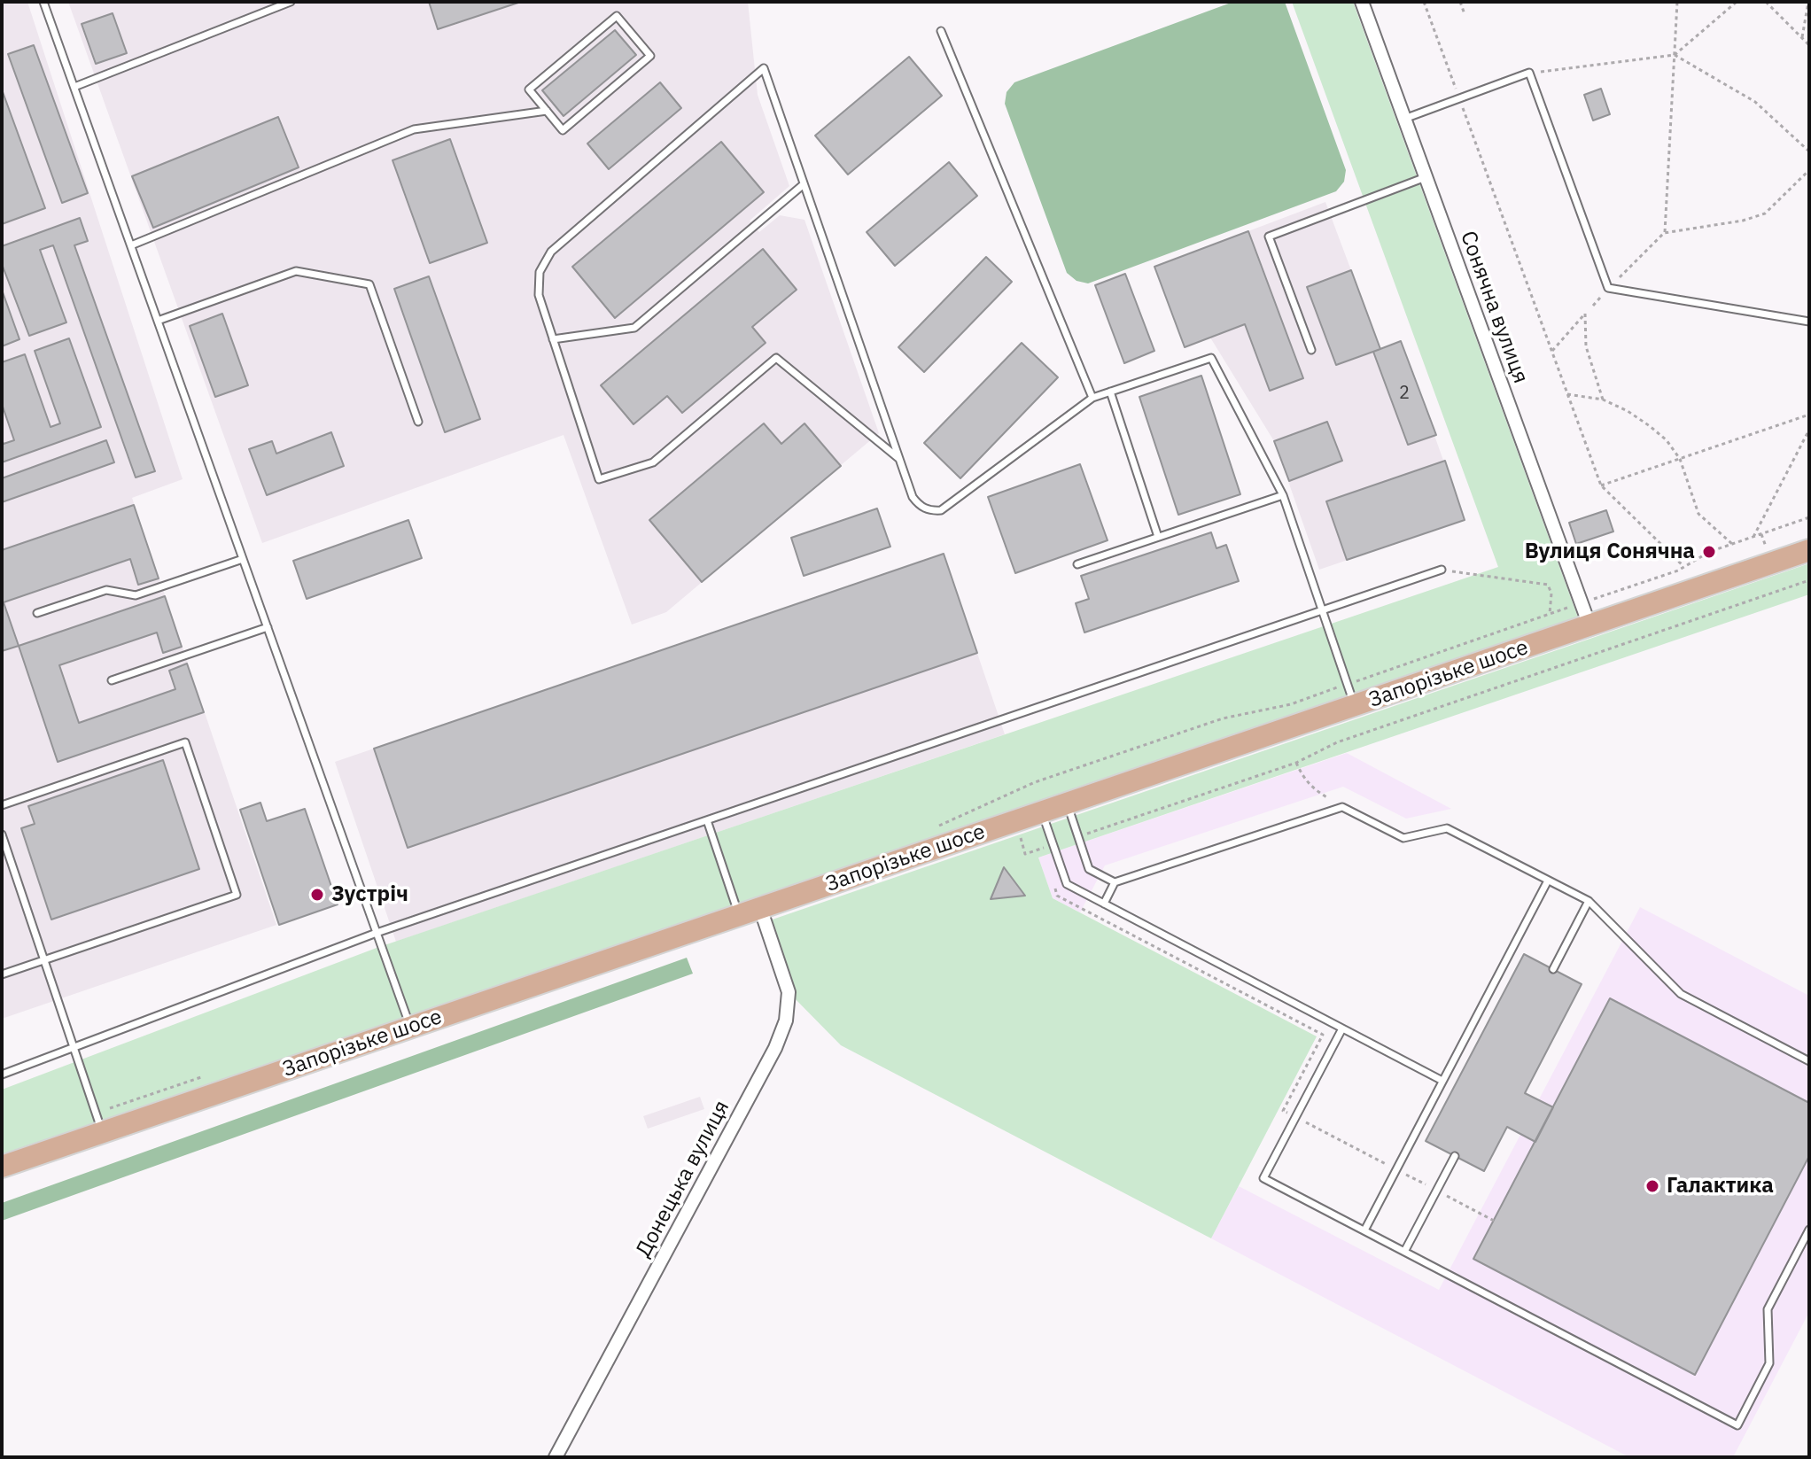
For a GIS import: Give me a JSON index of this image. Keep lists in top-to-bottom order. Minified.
{"streets":{"main road":["Запорізьке шосе"],"street":["Сонячна вулиця","Донецька вулиця"]},"crossings":[["Сонячна вулиця","Запорізьке шосе"],["Запорізьке шосе","Донецька вулиця"]],"places":["Вулиця Сонячна","Зустріч","Галактика"],"house_numbers":["2"]}
